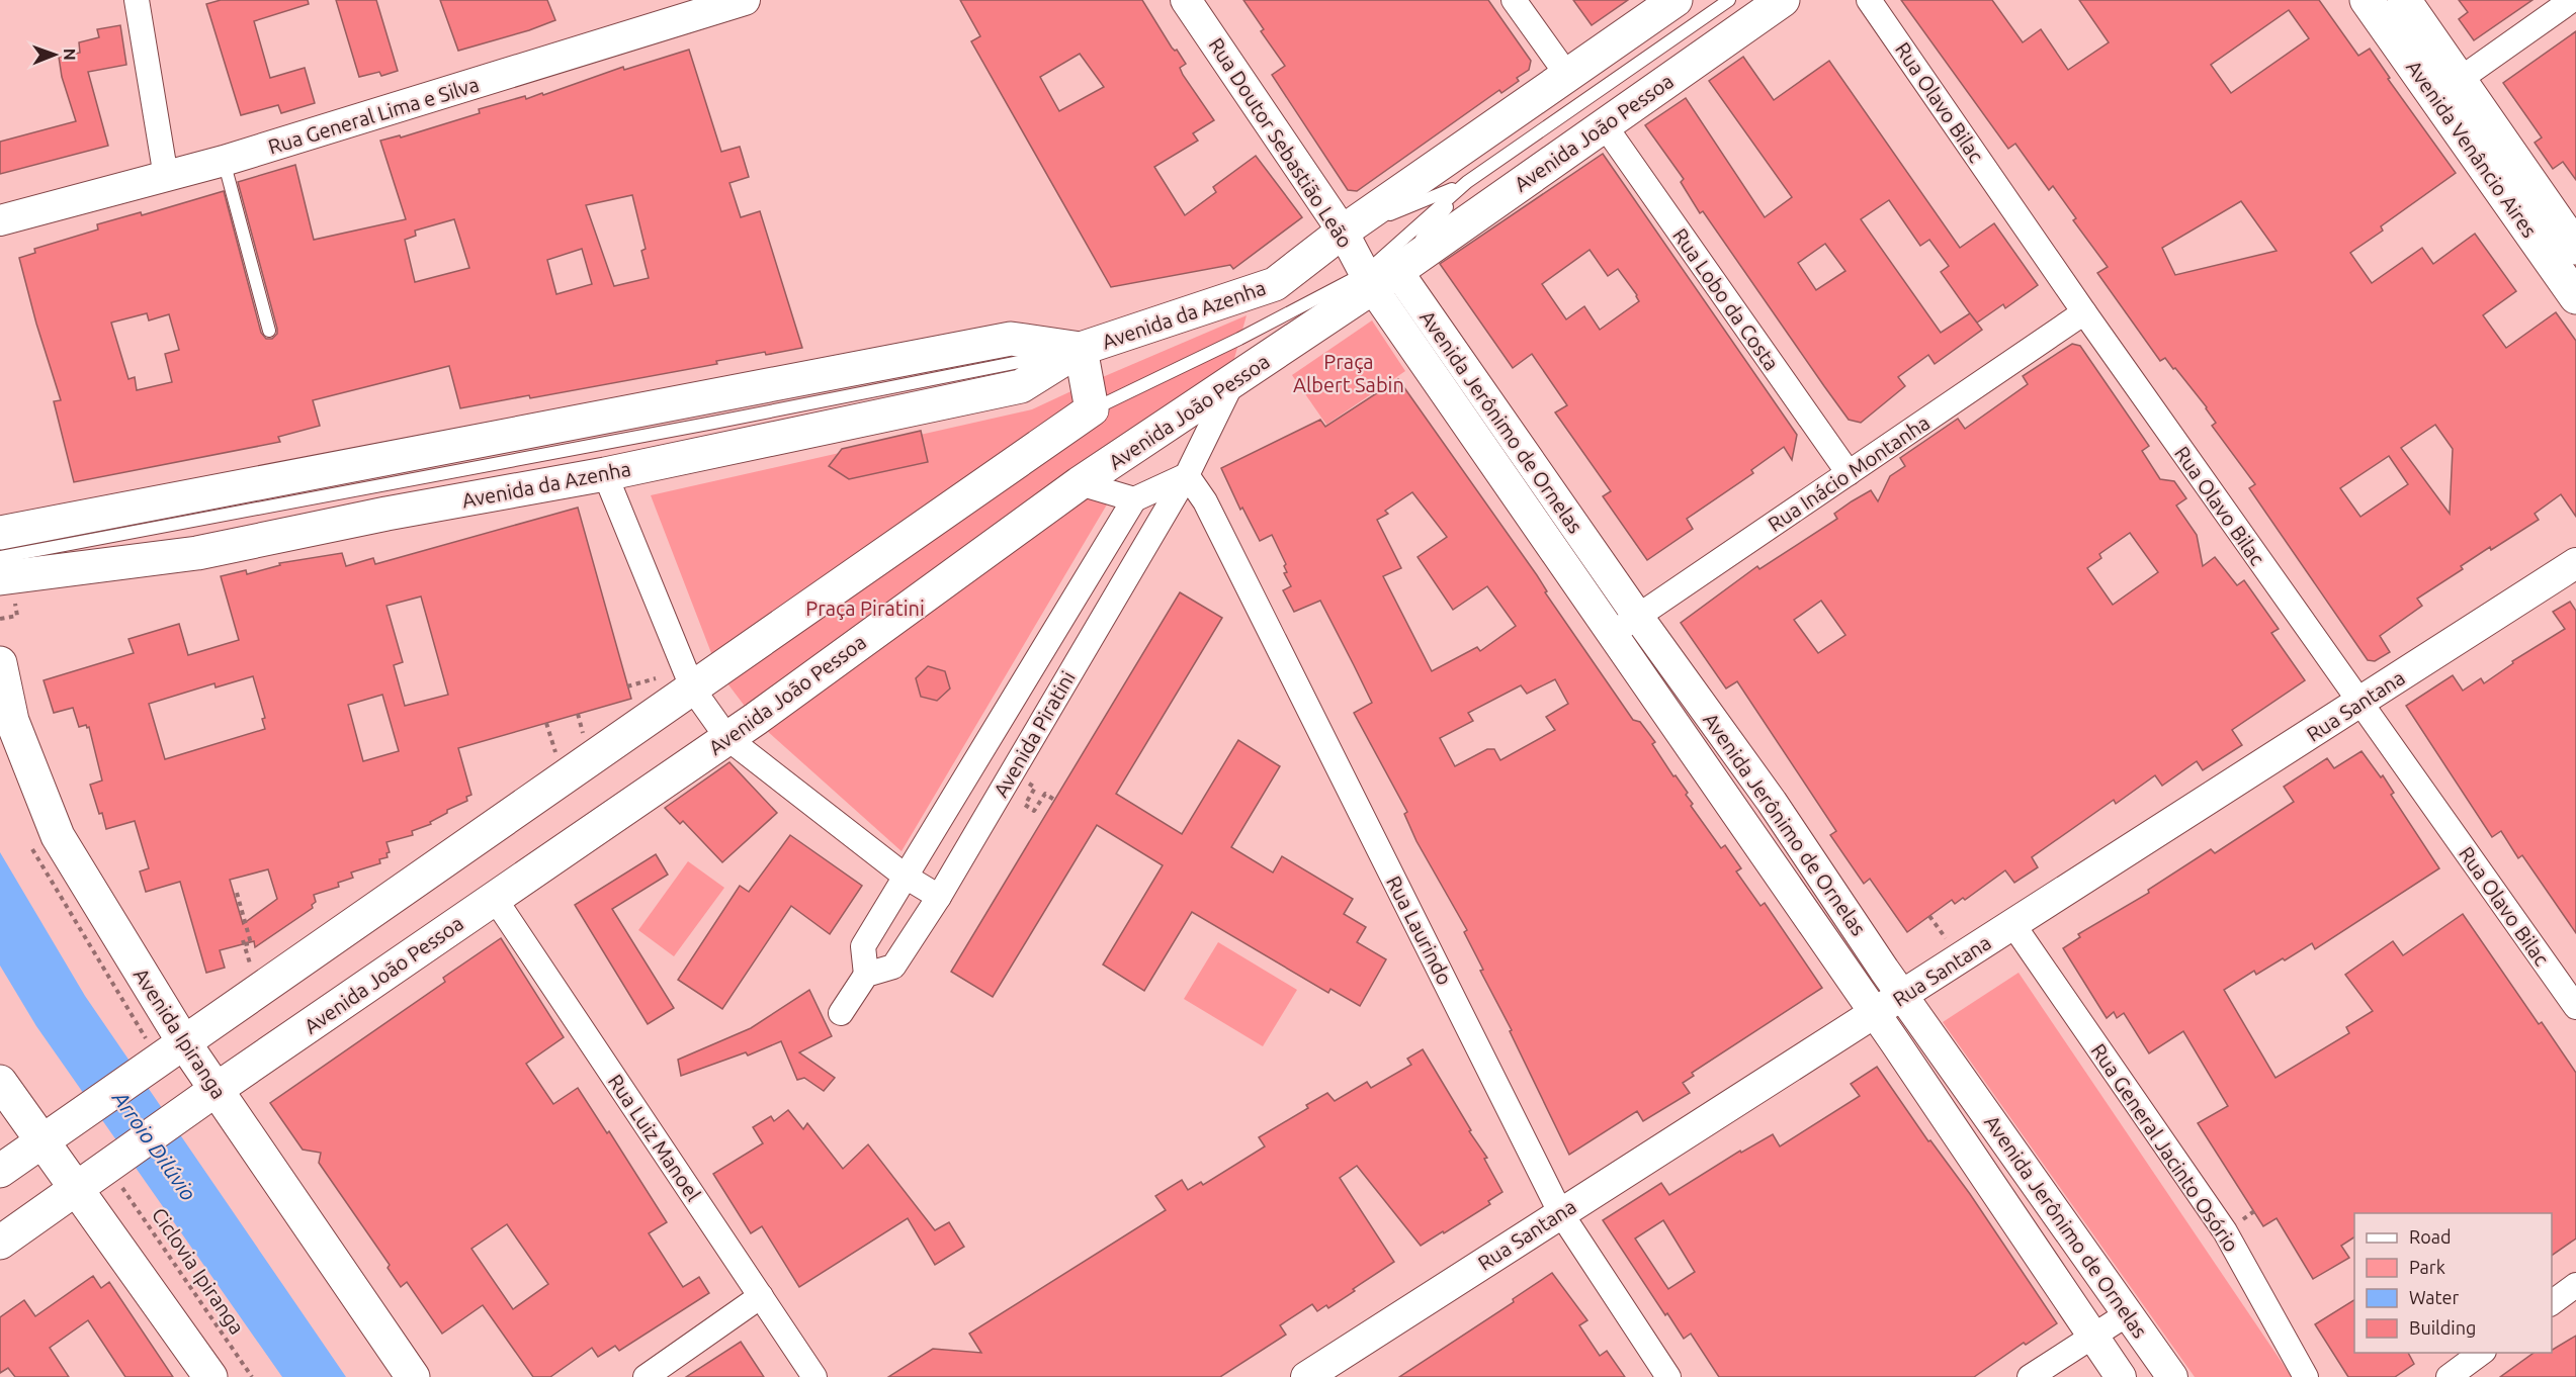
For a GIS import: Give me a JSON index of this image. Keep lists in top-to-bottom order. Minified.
{"streets":{"main road":["Avenida João Pessoa","Avenida Venâncio Aires","Avenida da Azenha","Avenida Ipiranga"],"street":["Rua Olavo Bilac","Rua General Lima e Silva","Rua Doutor Sebastião Leão","Rua Lobo da Costa","Avenida Jerônimo de Ornelas","Rua Inácio Montanha","Rua Santana","Avenida Piratini","Rua Laurindo","Rua Luiz Manoel","Rua General Jacinto Osório"],"path":["Ciclovia Ipiranga"]},"crossings":[["Rua Olavo Bilac","Rua Inácio Montanha"],["Rua Olavo Bilac","Rua Santana"],["Avenida João Pessoa","Rua Doutor Sebastião Leão"],["Avenida João Pessoa","Rua Lobo da Costa"],["Avenida João Pessoa","Avenida Jerônimo de Ornelas"],["Avenida João Pessoa","Avenida Piratini"],["Avenida João Pessoa","Avenida Ipiranga"],["Avenida João Pessoa","Rua Luiz Manoel"],["Avenida João Pessoa","Ciclovia Ipiranga"],["Rua Doutor Sebastião Leão","Avenida da Azenha"],["Rua Doutor Sebastião Leão","Avenida Jerônimo de Ornelas"],["Rua Lobo da Costa","Rua Inácio Montanha"],["Avenida Jerônimo de Ornelas","Rua Inácio Montanha"],["Avenida Jerônimo de Ornelas","Rua Santana"],["Rua Santana","Rua Laurindo"],["Rua Santana","Rua General Jacinto Osório"],["Avenida Piratini","Rua Laurindo"]],"water":["Arroio Dilúvio"],"parks":["Praça Albert Sabin","Praça Piratini"],"legend":["Road","Park","Water","Building"],"north":"right"}
